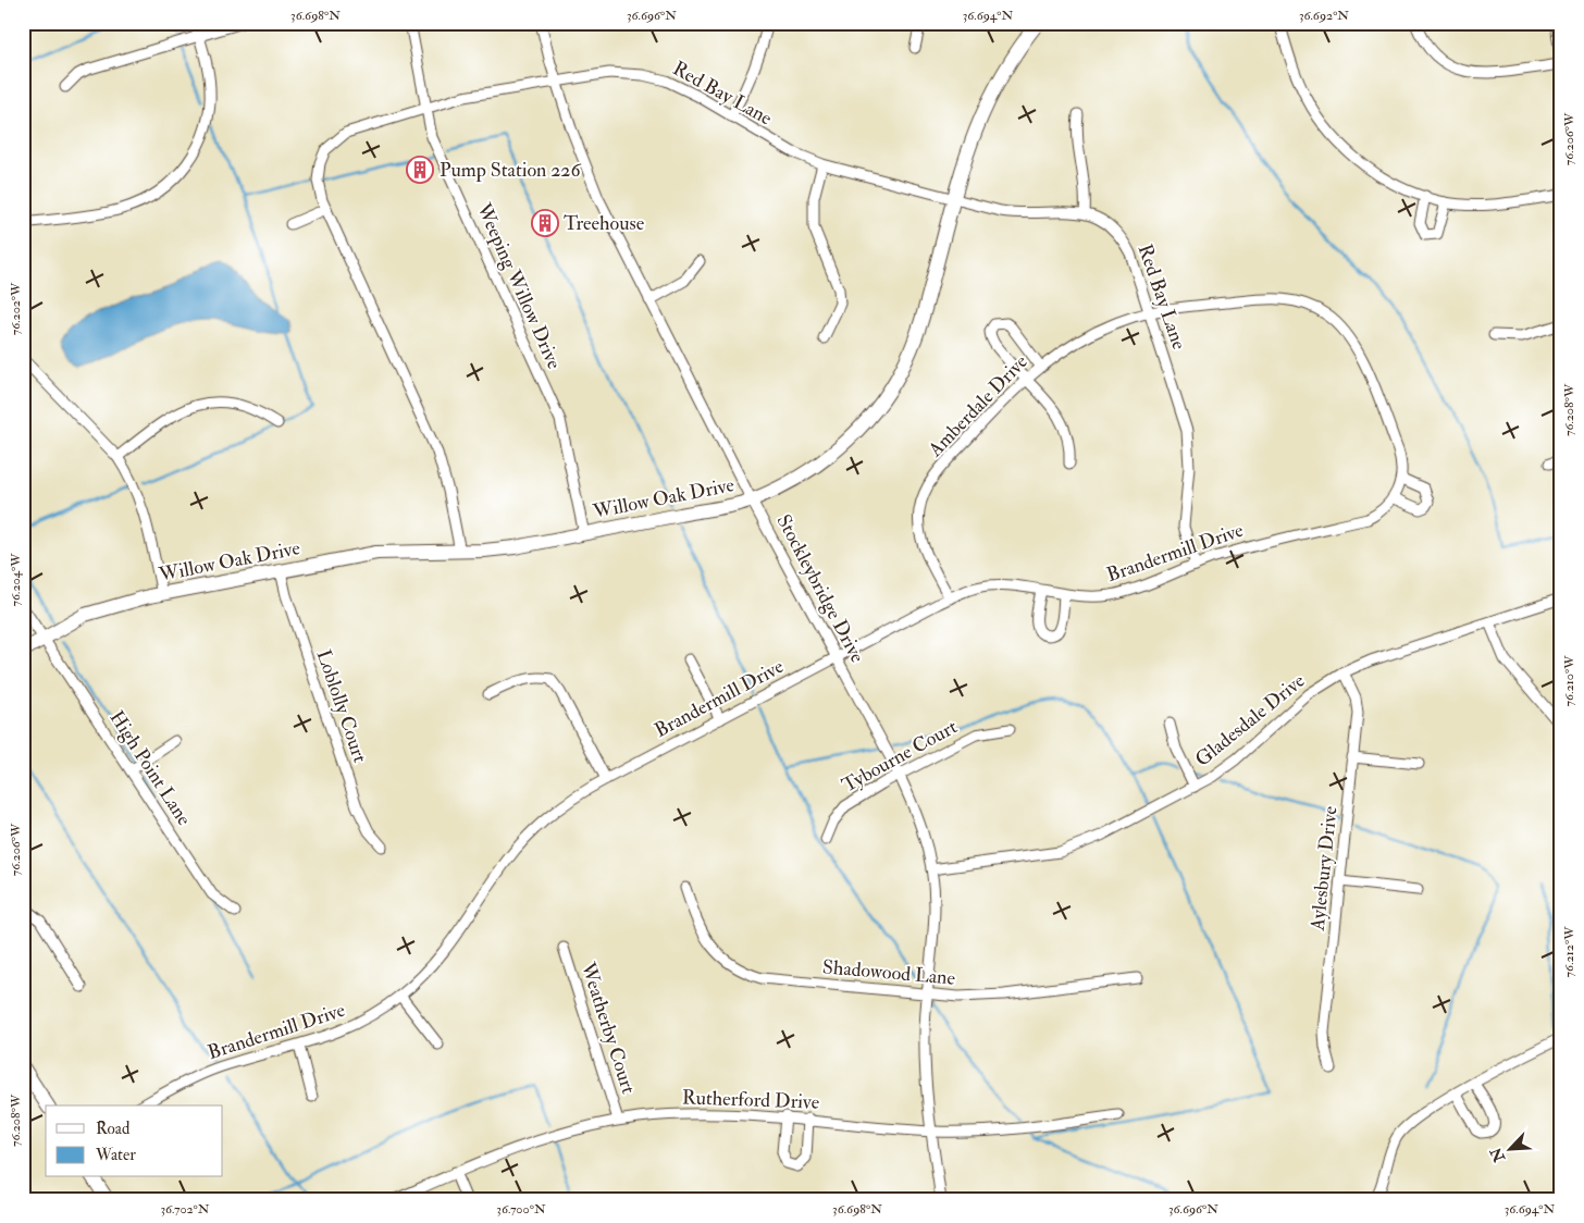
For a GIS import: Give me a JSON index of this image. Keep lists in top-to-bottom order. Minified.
{"streets":{"street":["Red Bay Lane","Weeping Willow Drive","Amberdale Drive","Willow Oak Drive","Brandermill Drive","Stockleybridge Drive","Loblolly Court","Gladesdale Drive","Tybourne Court","High Point Lane","Aylesbury Drive","Shadowood Lane","Weatherby Court","Rutherford Drive"]},"crossings":[["Red Bay Lane","Weeping Willow Drive"],["Red Bay Lane","Amberdale Drive"],["Red Bay Lane","Willow Oak Drive"],["Red Bay Lane","Brandermill Drive"],["Red Bay Lane","Stockleybridge Drive"],["Weeping Willow Drive","Willow Oak Drive"],["Amberdale Drive","Brandermill Drive"],["Willow Oak Drive","Stockleybridge Drive"],["Willow Oak Drive","Loblolly Court"],["Willow Oak Drive","High Point Lane"],["Brandermill Drive","Stockleybridge Drive"],["Stockleybridge Drive","Gladesdale Drive"],["Stockleybridge Drive","Tybourne Court"],["Stockleybridge Drive","Shadowood Lane"],["Stockleybridge Drive","Rutherford Drive"],["Gladesdale Drive","Aylesbury Drive"],["Weatherby Court","Rutherford Drive"]],"places":{"building":["Pump Station 226","Treehouse"]},"legend":["Road","Water"],"north":"bottom left","coordinates":["36.698°N","36.696°N","36.694°N","36.692°N","76.206°W","76.202°W","76.208°W","76.204°W","76.210°W","76.212°W","36.702°N","36.700°N"]}
